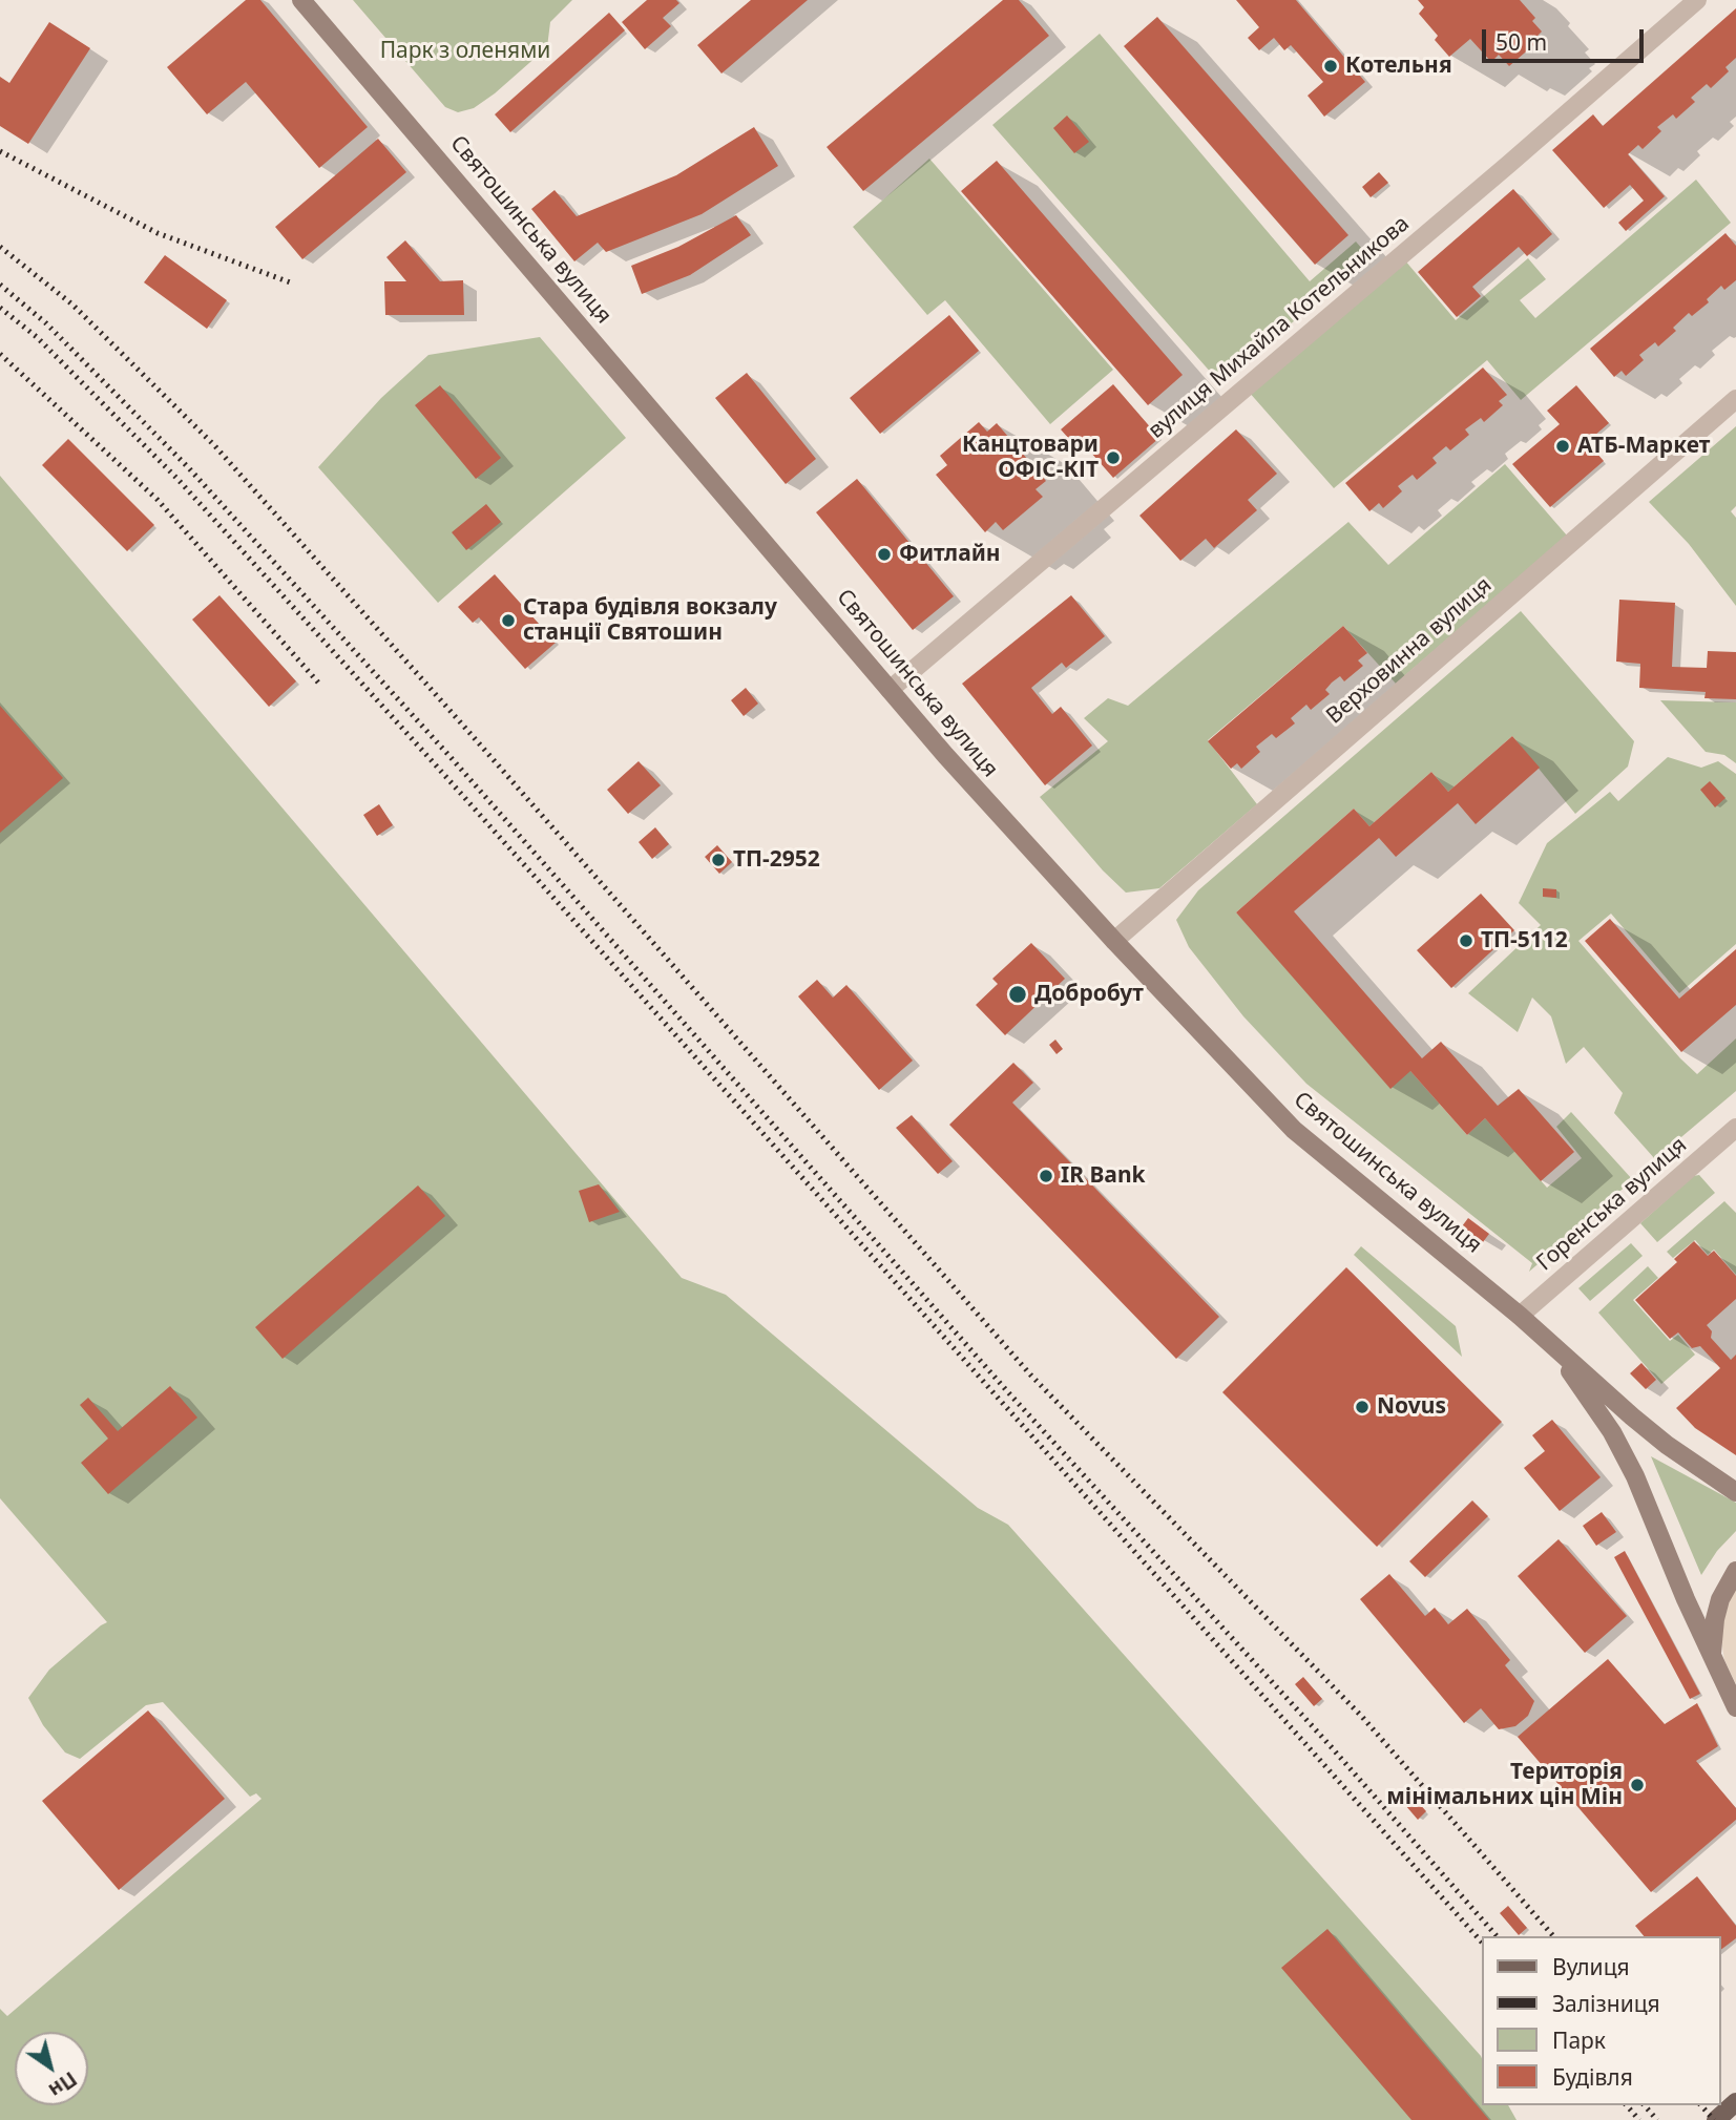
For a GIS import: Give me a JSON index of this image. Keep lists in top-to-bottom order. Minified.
{"streets":{"main road":["Святошинська вулиця"],"street":["вулиця Михайла Котельникова","Верховинна вулиця","Горенська вулиця"]},"crossings":[["Святошинська вулиця","вулиця Михайла Котельникова"],["Святошинська вулиця","Верховинна вулиця"],["Святошинська вулиця","Горенська вулиця"]],"parks":["Парк з оленями"],"places":["Котельня","АТБ-Маркет","Канцтовари ОФІС-КІТ","Фитлайн","Стара будівля вокзалу станції Святошин","ТП-2952","ТП-5112","Добробут","IR Bank","Novus","Територія мінімальних цін Мін"],"legend":["Вулиця","Залізниця","Парк","Будівля"],"scale_bar":"50 m","north":"bottom right"}
